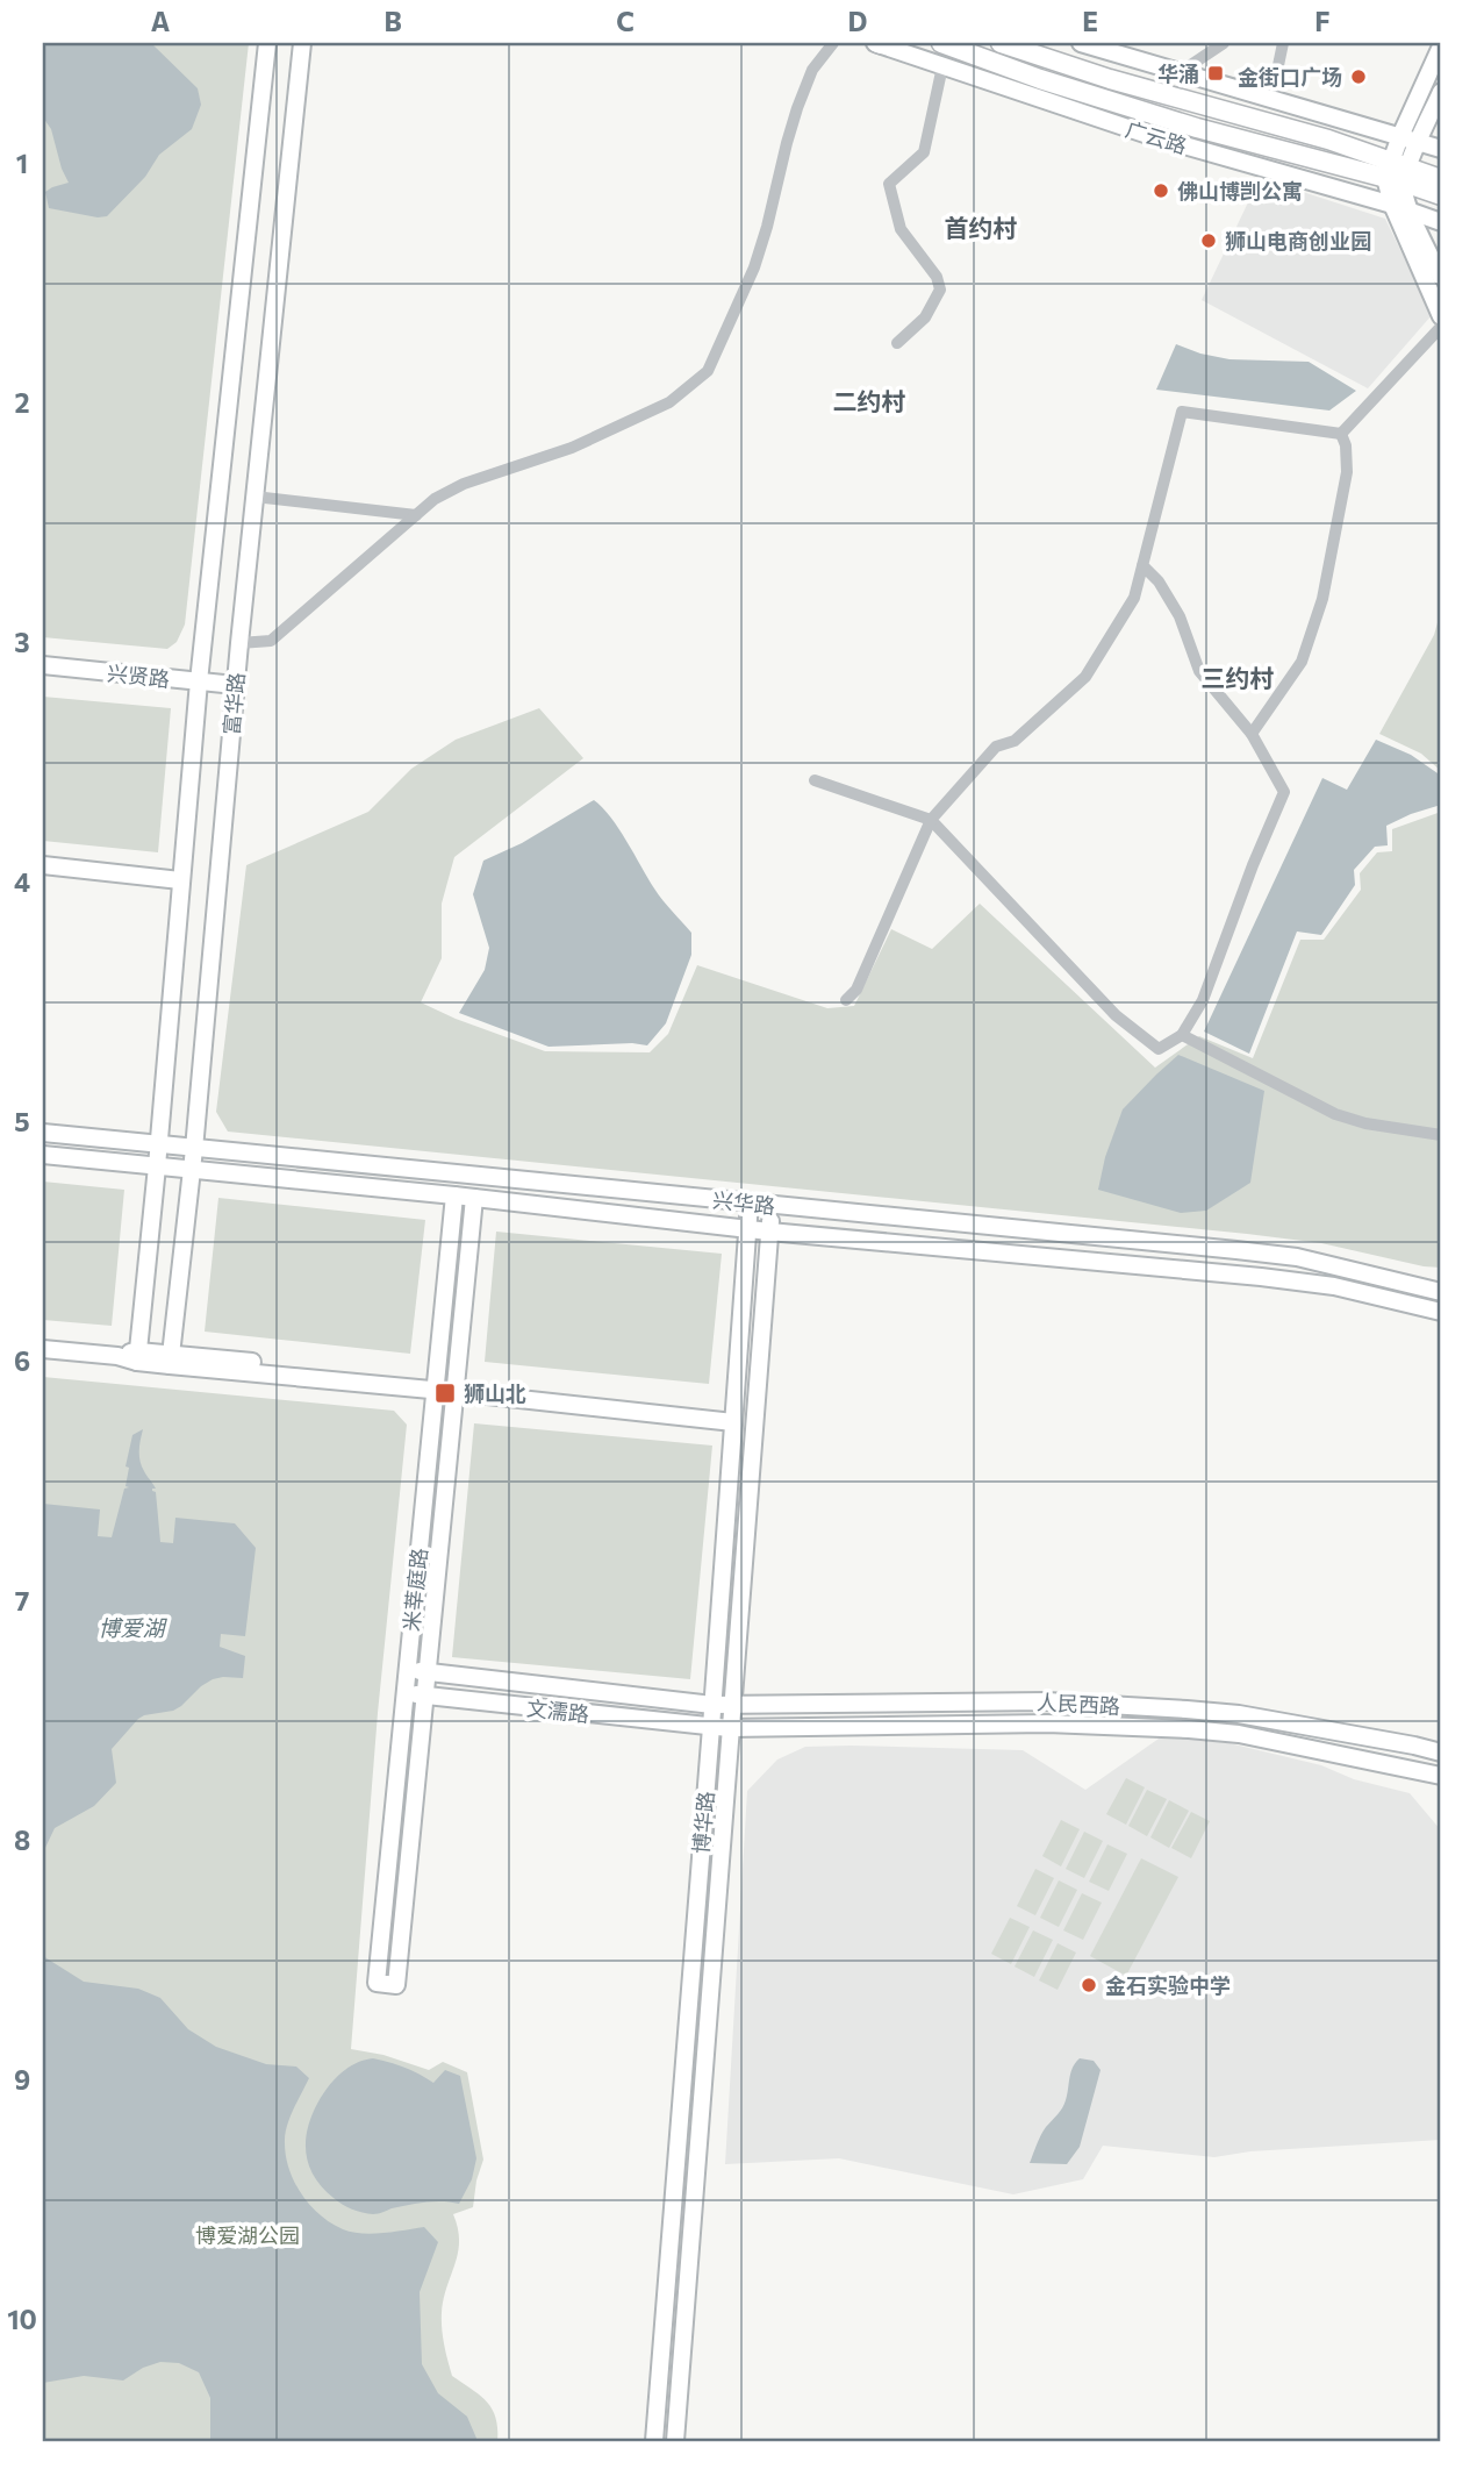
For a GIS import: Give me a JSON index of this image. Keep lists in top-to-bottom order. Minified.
{"streets":{"main road":["广云路"],"street":["兴贤路","富华路","兴华路","米莘庭路","人民西路","文濡路","博华路"]},"crossings":[["兴贤路","富华路"],["富华路","兴华路"],["兴华路","米莘庭路"],["兴华路","博华路"],["米莘庭路","文濡路"],["人民西路","文濡路"],["人民西路","博华路"],["文濡路","博华路"]],"districts":["首约村","二约村","三约村"],"water":["博爱湖"],"parks":["博爱湖公园"],"places":{"transit":["华涌","狮山北"],"other":["金街口广场","佛山博剀公寓","狮山电商创业园","金石实验中学"]},"grid":{"columns":["A","B","C","D","E","F"],"rows":["1","2","3","4","5","6","7","8","9","10"]}}
